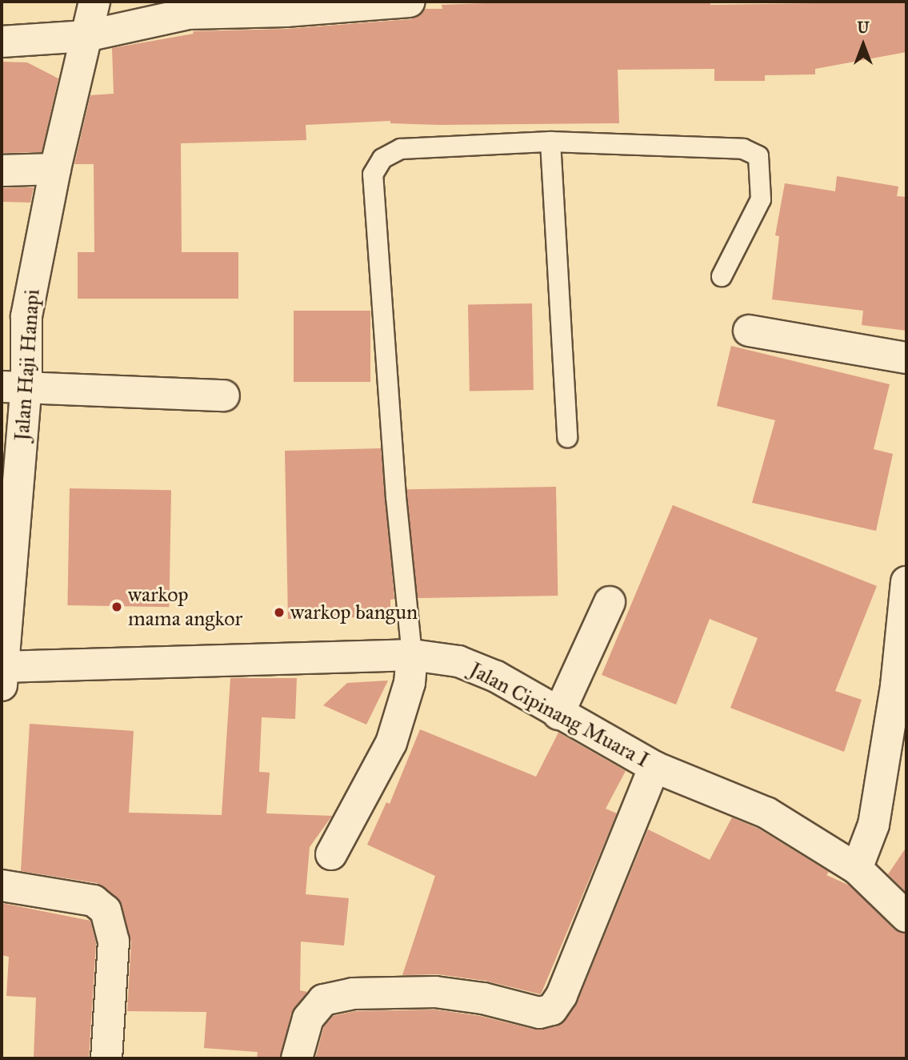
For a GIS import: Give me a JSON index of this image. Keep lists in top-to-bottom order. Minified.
{"streets":{"street":["Jalan Haji Hanapi","Jalan Cipinang Muara I"]},"crossings":[["Jalan Haji Hanapi","Jalan Cipinang Muara I"]],"places":["warkop mama angkor","warkop bangun"],"north":"top"}
